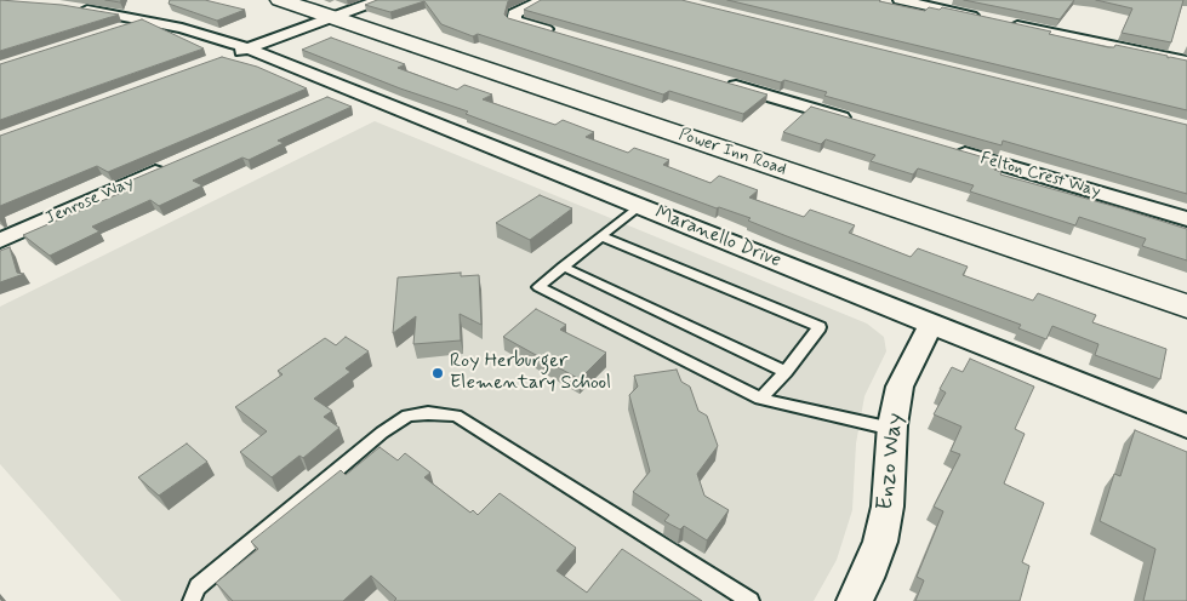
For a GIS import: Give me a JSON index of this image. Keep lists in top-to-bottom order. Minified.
{"streets":{"main road":["Power Inn Road"],"street":["Felton Crest Way","Jenrose Way","Maranello Drive","Enzo Way"]},"crossings":[["Maranello Drive","Enzo Way"]],"places":["Roy Herburger Elementary School"]}
